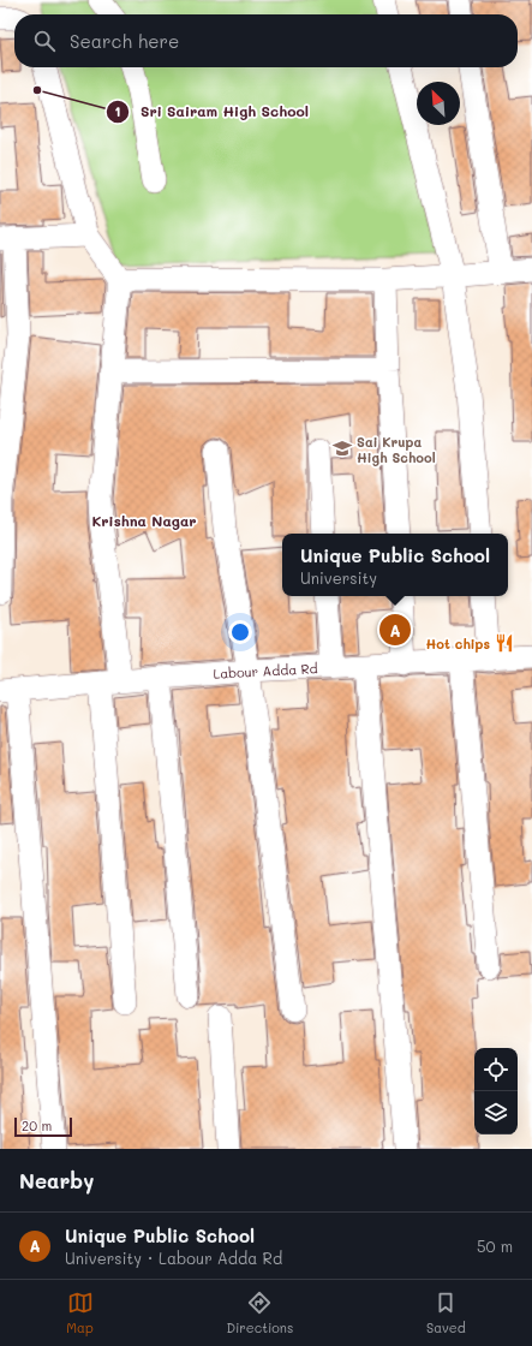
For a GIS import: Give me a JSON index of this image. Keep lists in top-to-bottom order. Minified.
{"streets":{"street":["Labour Adda Rd"]},"districts":["Krishna Nagar"],"places":{"other":["Sri Sairam High School"],"school or university":["Sai Krupa High School"],"restaurant":["Hot chips"]},"scale_bar":"20 m","north":"top left","page":{"search":"Search here","popup":["Unique Public School","University"],"pins":"A","scale":"20 m","heading":"Nearby","list":[{"mark":"A","name":"Unique Public School","note":"University · Labour Adda Rd","value":"50 m"}],"nav":["Map","Directions","Saved"]}}
